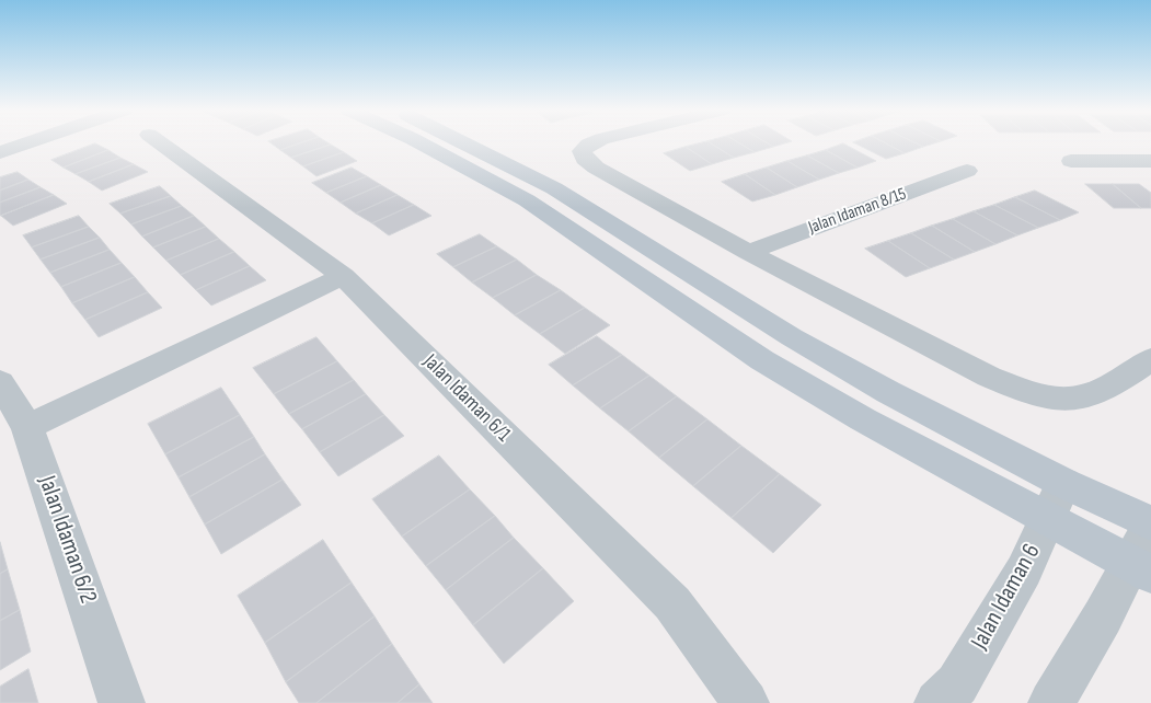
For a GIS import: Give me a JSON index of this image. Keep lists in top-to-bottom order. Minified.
{"streets":{"street":["Jalan Idaman 8/15","Jalan Idaman 6/1","Jalan Idaman 6/2","Jalan Idaman 6"]}}
